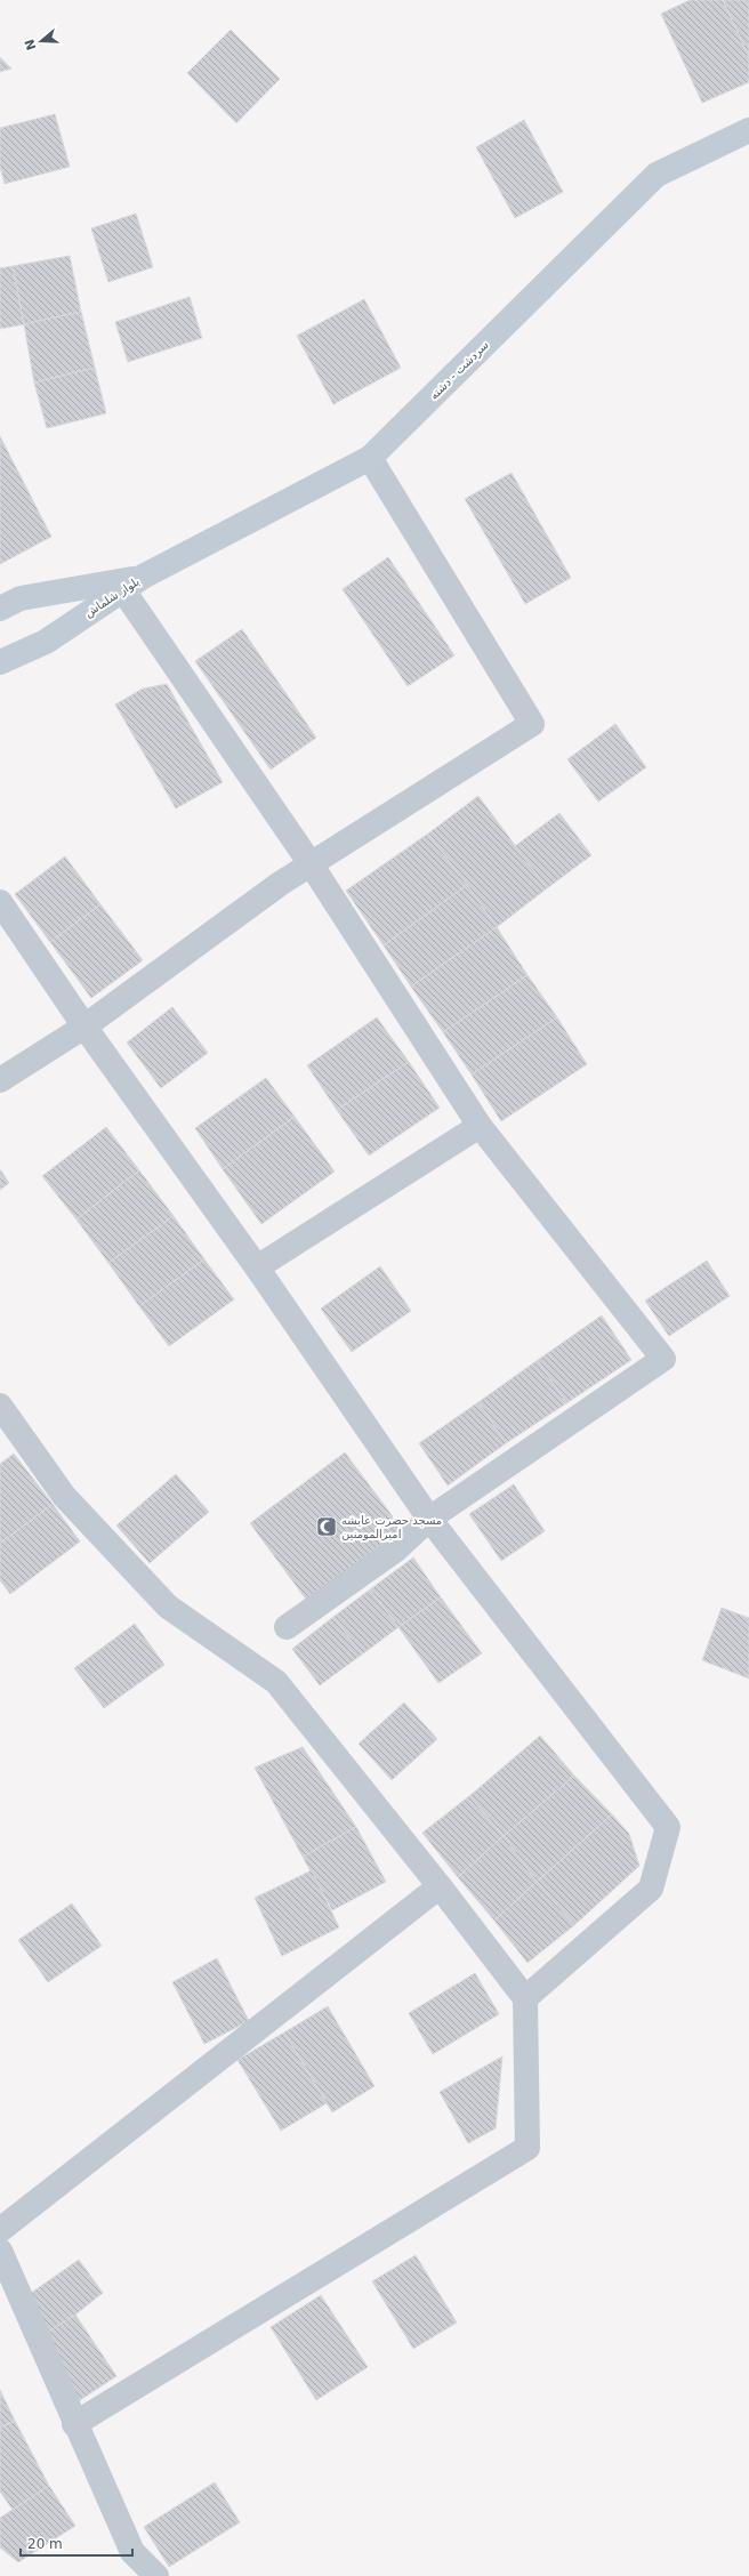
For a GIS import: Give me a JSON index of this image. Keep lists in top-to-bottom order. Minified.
{"streets":{"main road":["سردشت - دشته","بلوار شلماش"]},"crossings":[["سردشت - دشته","بلوار شلماش"]],"places":{"mosque":["مسجد حضرت عایشه امیرالمومنین"]},"scale_bar":"20 m","north":"left"}
